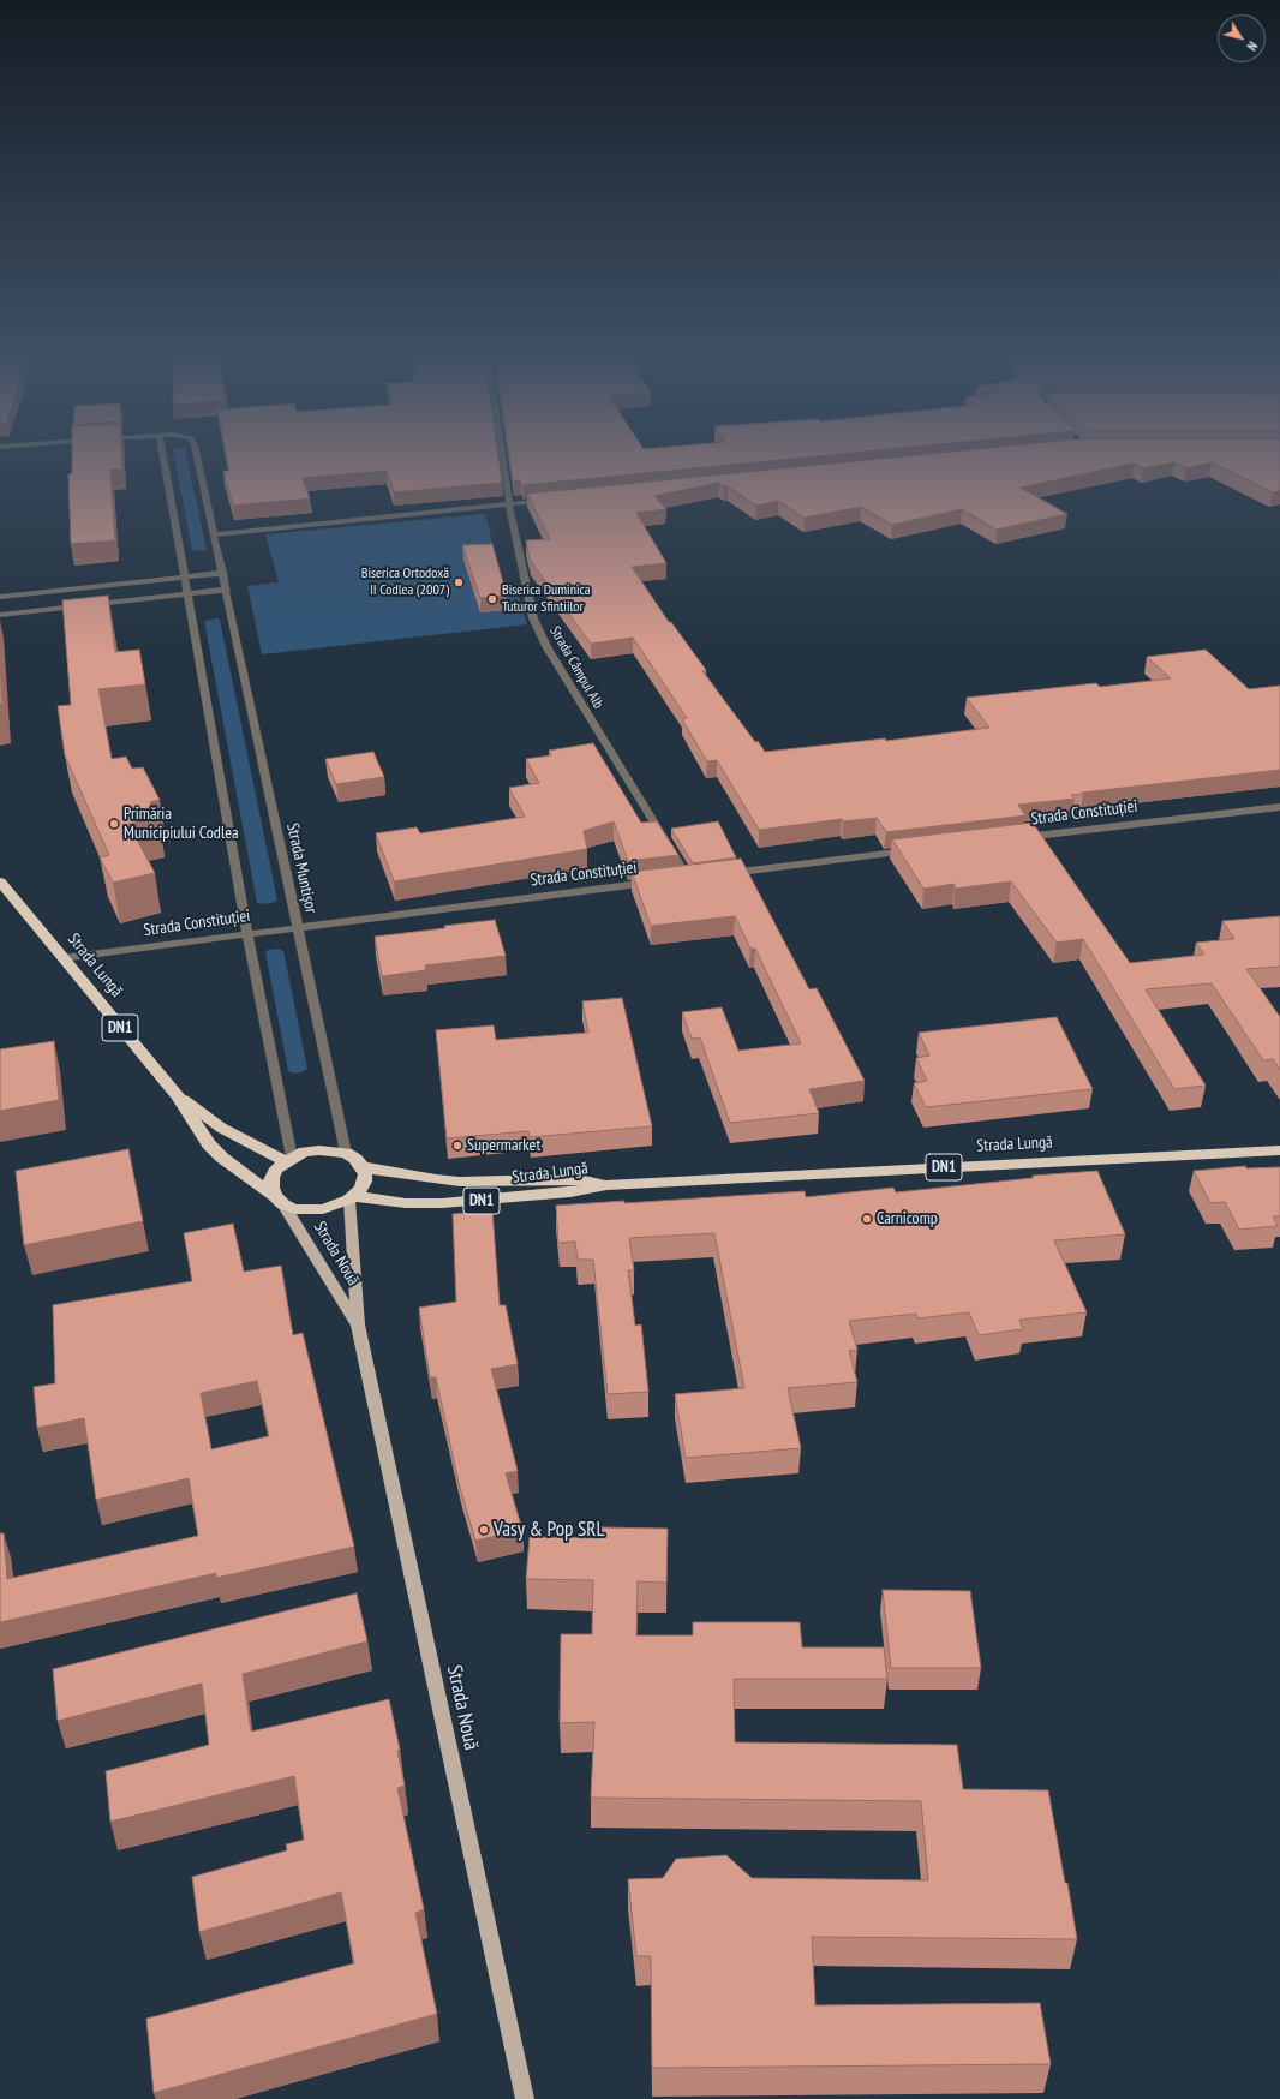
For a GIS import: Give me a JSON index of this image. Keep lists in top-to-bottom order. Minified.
{"streets":{"highway":["Strada Lungă","DN1"],"main road":["Strada Nouă"],"street":["Strada Câmpul Alb","Strada Constituției","Strada Muntișor"]},"crossings":[["Strada Constituției","Strada Muntișor"],["Strada Constituției","Strada Lungă"],["Strada Muntișor","Strada Lungă"],["Strada Muntișor","DN1"],["Strada Muntișor","Strada Nouă"],["Strada Lungă","DN1"],["Strada Lungă","Strada Nouă"],["DN1","Strada Nouă"]],"places":["Biserica Ortodoxă II Codlea (2007)","Biserica Duminica Tuturor Sfintiilor","Primăria Municipiului Codlea","Supermarket","Carnicomp","Vasy & Pop SRL"],"north":"bottom right"}
